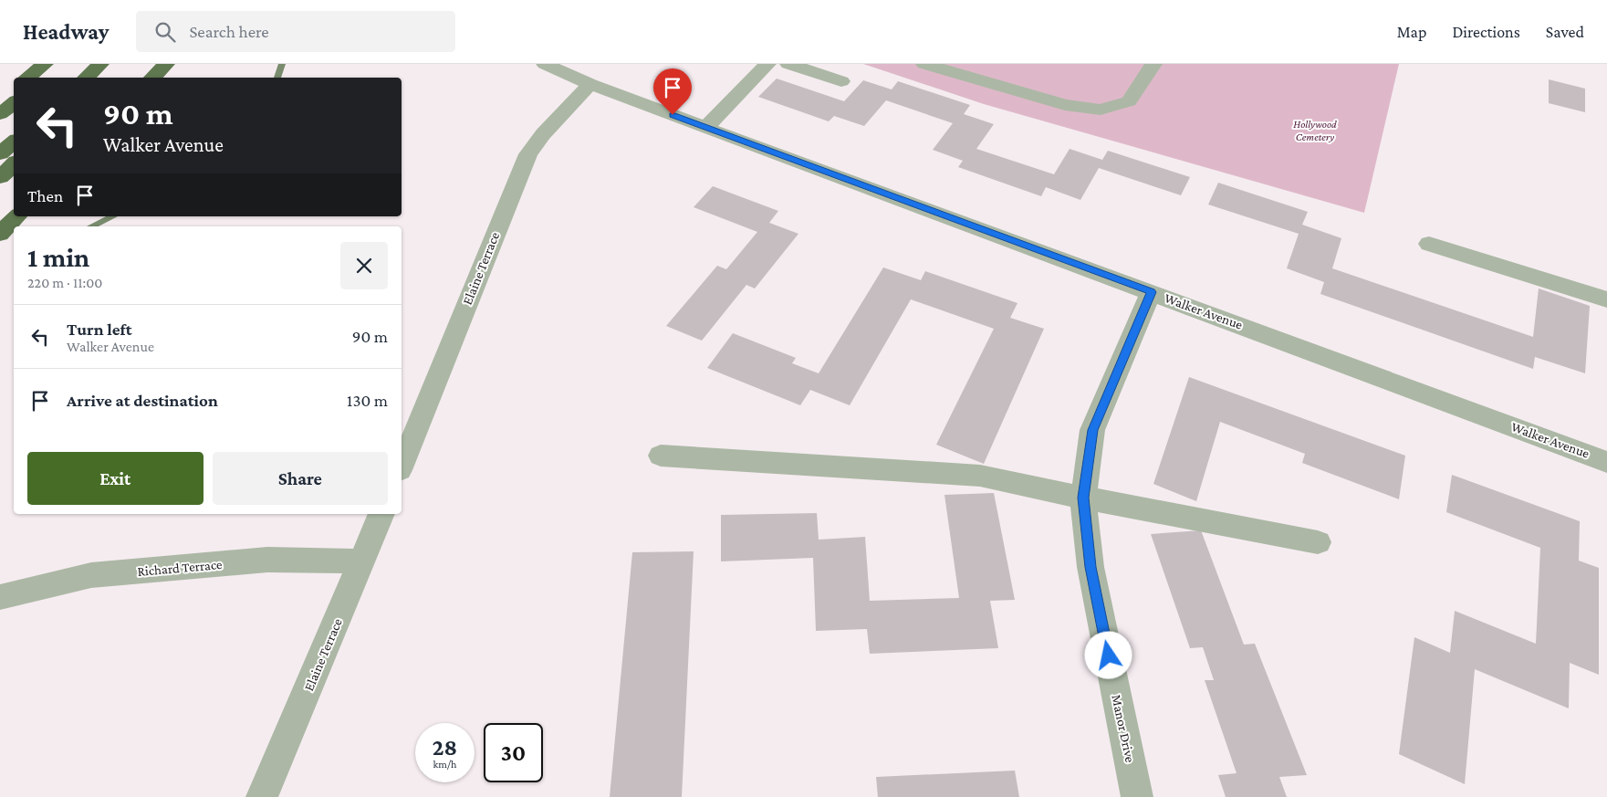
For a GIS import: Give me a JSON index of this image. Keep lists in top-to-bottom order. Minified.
{"streets":{"street":["Elaine Terrace","Walker Avenue","Richard Terrace","Manor Drive"]},"crossings":[["Elaine Terrace","Walker Avenue"],["Elaine Terrace","Richard Terrace"],["Walker Avenue","Manor Drive"]],"parks":["Hollywood Cemetery"],"page":{"header":"Headway","search":"Search here","nav":["Map","Directions","Saved"],"turn":["90 m","Walker Avenue"],"then":"Then","heading":["1 min","220 m · 11:00"],"list":[{"name":"Turn left","note":"Walker Avenue","value":"90 m"},{"name":"Arrive at destination","value":"130 m"}],"buttons":["Exit","Share"],"speed":"28 km/h","limit":"30"}}
